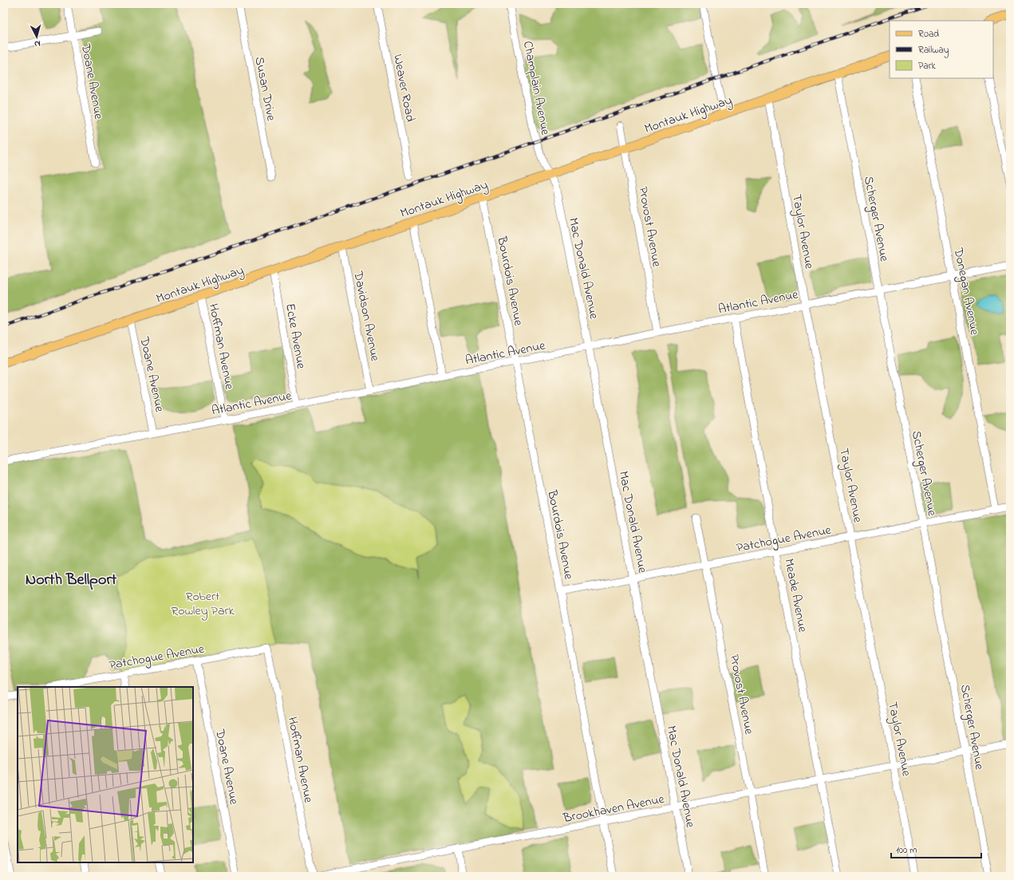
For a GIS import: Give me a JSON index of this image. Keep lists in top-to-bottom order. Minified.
{"streets":{"main road":["Montauk Highway"],"street":["Doane Avenue","Weaver Road","Champlain Avenue","Susan Drive","Scherger Avenue","Provost Avenue","Taylor Avenue","Mac Donald Avenue","Bourdois Avenue","Donegan Avenue","Atlantic Avenue","Davidson Avenue","Ecke Avenue","Hoffman Avenue","Patchogue Avenue","Meade Avenue","Brookhaven Avenue"]},"crossings":[["Doane Avenue","Montauk Highway"],["Doane Avenue","Atlantic Avenue"],["Doane Avenue","Patchogue Avenue"],["Champlain Avenue","Montauk Highway"],["Champlain Avenue","Mac Donald Avenue"],["Montauk Highway","Scherger Avenue"],["Montauk Highway","Provost Avenue"],["Montauk Highway","Taylor Avenue"],["Montauk Highway","Mac Donald Avenue"],["Montauk Highway","Bourdois Avenue"],["Montauk Highway","Davidson Avenue"],["Montauk Highway","Ecke Avenue"],["Montauk Highway","Hoffman Avenue"],["Scherger Avenue","Atlantic Avenue"],["Scherger Avenue","Patchogue Avenue"],["Scherger Avenue","Brookhaven Avenue"],["Provost Avenue","Atlantic Avenue"],["Provost Avenue","Patchogue Avenue"],["Provost Avenue","Brookhaven Avenue"],["Taylor Avenue","Atlantic Avenue"],["Taylor Avenue","Patchogue Avenue"],["Taylor Avenue","Brookhaven Avenue"],["Mac Donald Avenue","Atlantic Avenue"],["Mac Donald Avenue","Patchogue Avenue"],["Mac Donald Avenue","Brookhaven Avenue"],["Bourdois Avenue","Atlantic Avenue"],["Bourdois Avenue","Patchogue Avenue"],["Bourdois Avenue","Brookhaven Avenue"],["Donegan Avenue","Atlantic Avenue"],["Donegan Avenue","Patchogue Avenue"],["Atlantic Avenue","Davidson Avenue"],["Atlantic Avenue","Ecke Avenue"],["Atlantic Avenue","Hoffman Avenue"],["Atlantic Avenue","Meade Avenue"],["Hoffman Avenue","Patchogue Avenue"],["Patchogue Avenue","Meade Avenue"],["Meade Avenue","Brookhaven Avenue"]],"districts":["North Bellport"],"parks":["Robert Rowley Park"],"legend":["Road","Railway","Park"],"scale_bar":"100 m","north":"bottom"}
